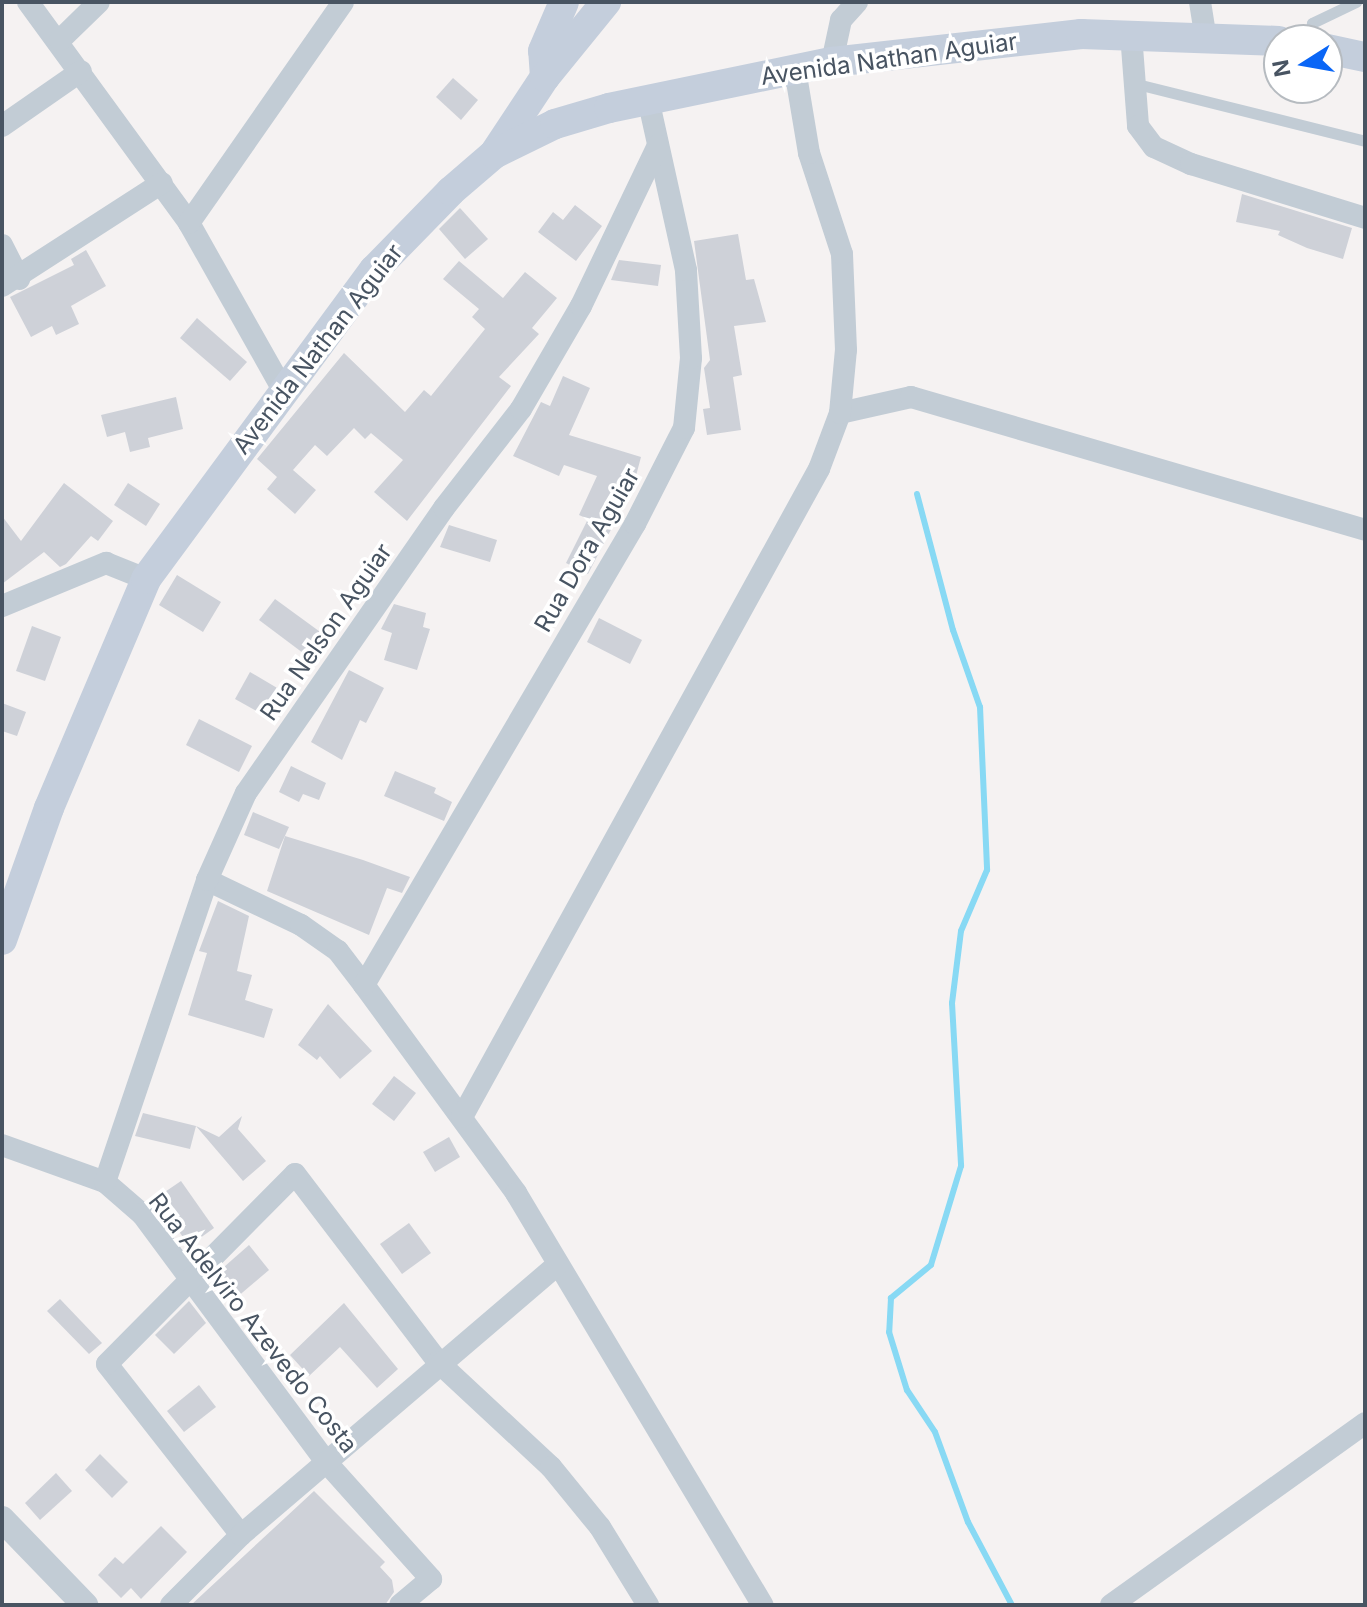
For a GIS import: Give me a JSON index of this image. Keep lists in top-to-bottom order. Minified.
{"streets":{"main road":["Avenida Nathan Aguiar"],"street":["Rua Dora Aguiar","Rua Nelson Aguiar","Rua Adelviro Azevedo Costa"]},"crossings":[["Avenida Nathan Aguiar","Rua Dora Aguiar"],["Rua Dora Aguiar","Rua Nelson Aguiar"],["Rua Nelson Aguiar","Rua Adelviro Azevedo Costa"]],"north":"left"}
